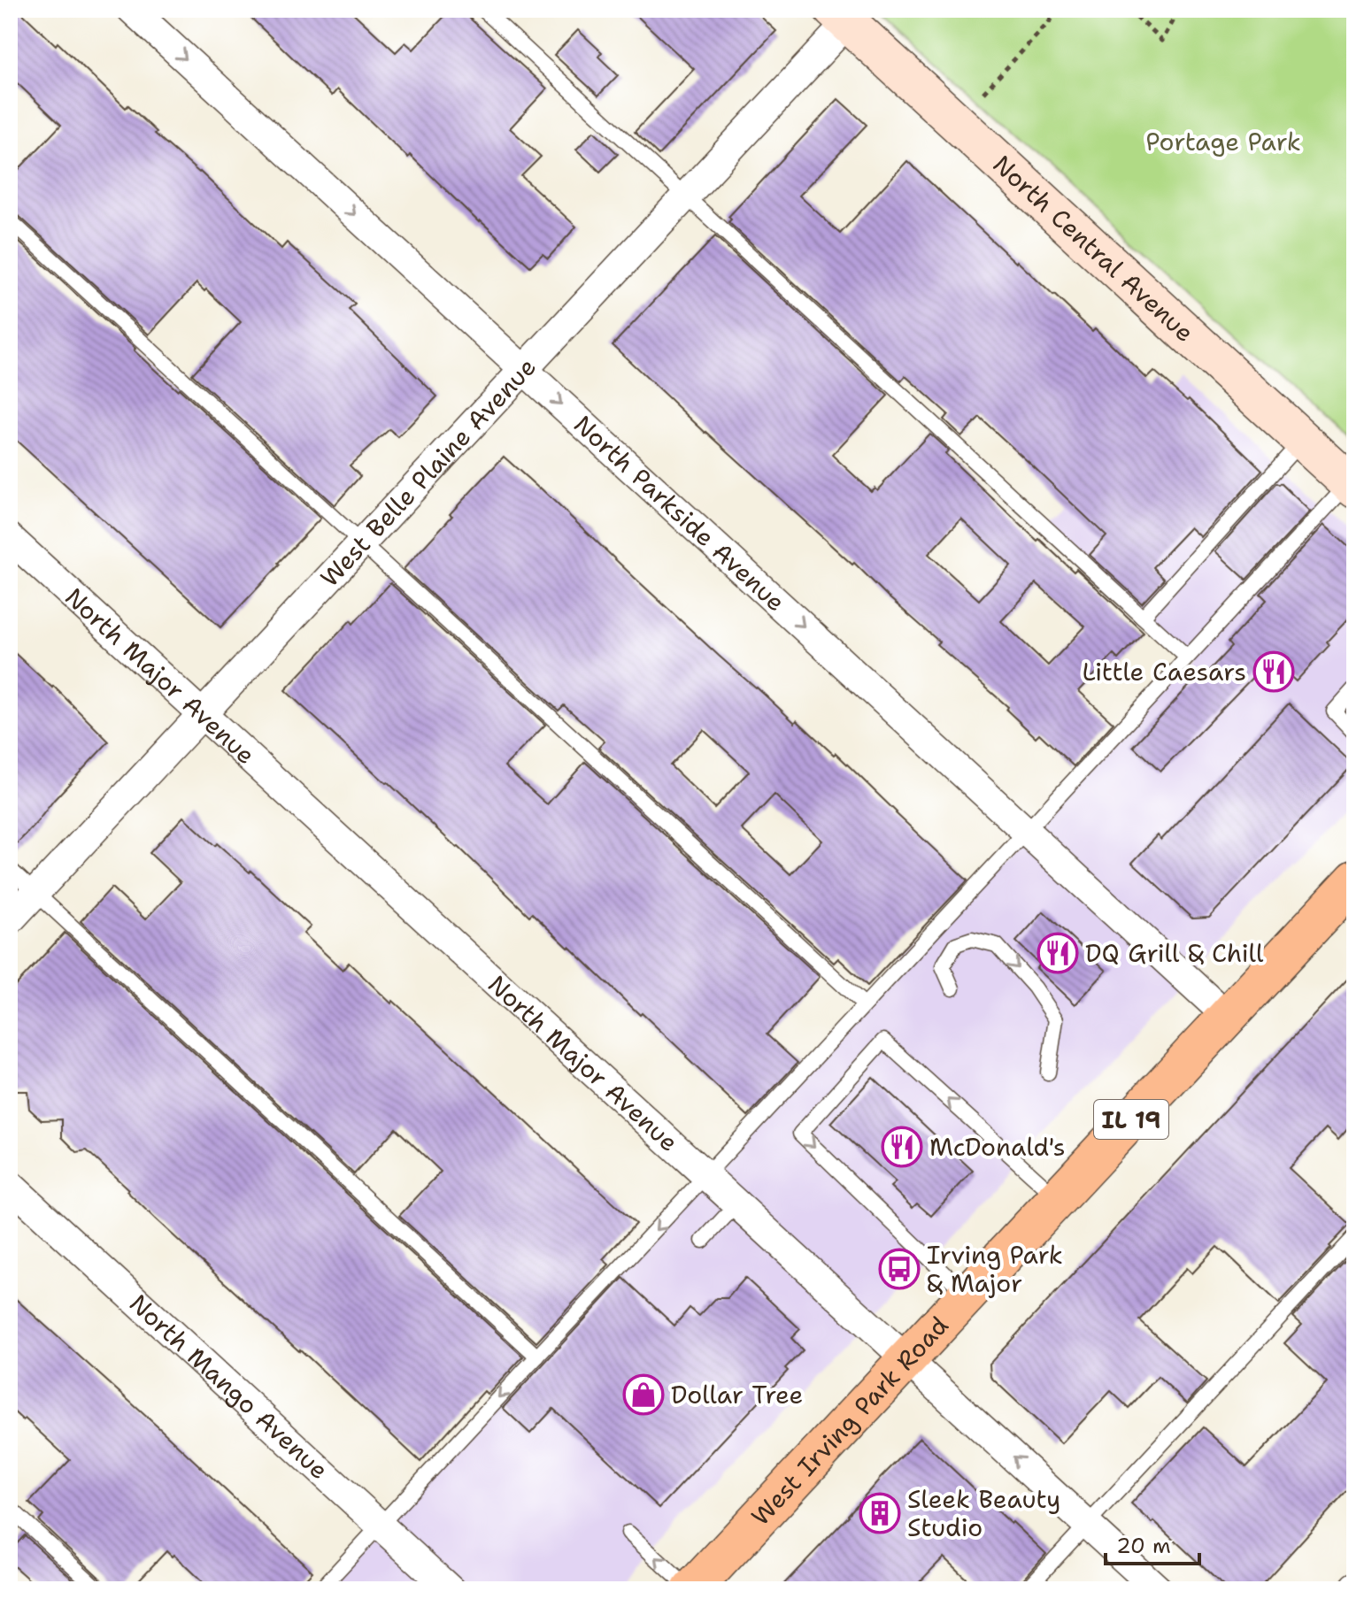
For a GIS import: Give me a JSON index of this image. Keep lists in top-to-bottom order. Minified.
{"streets":{"main road":["North Central Avenue","IL 19","West Irving Park Road"],"street":["West Belle Plaine Avenue","North Parkside Avenue","North Major Avenue","North Mango Avenue"]},"crossings":[["North Central Avenue","West Belle Plaine Avenue"],["West Belle Plaine Avenue","North Parkside Avenue"],["West Belle Plaine Avenue","North Major Avenue"],["North Parkside Avenue","West Irving Park Road"],["North Major Avenue","West Irving Park Road"]],"one_way":["North Parkside Avenue"],"parks":["Portage Park"],"places":{"restaurant":["Little Caesars","DQ Grill & Chill","McDonald's"],"bus stop":["Irving Park & Major"],"shop":["Dollar Tree"],"building":["Sleek Beauty Studio"]},"scale_bar":"20 m"}
